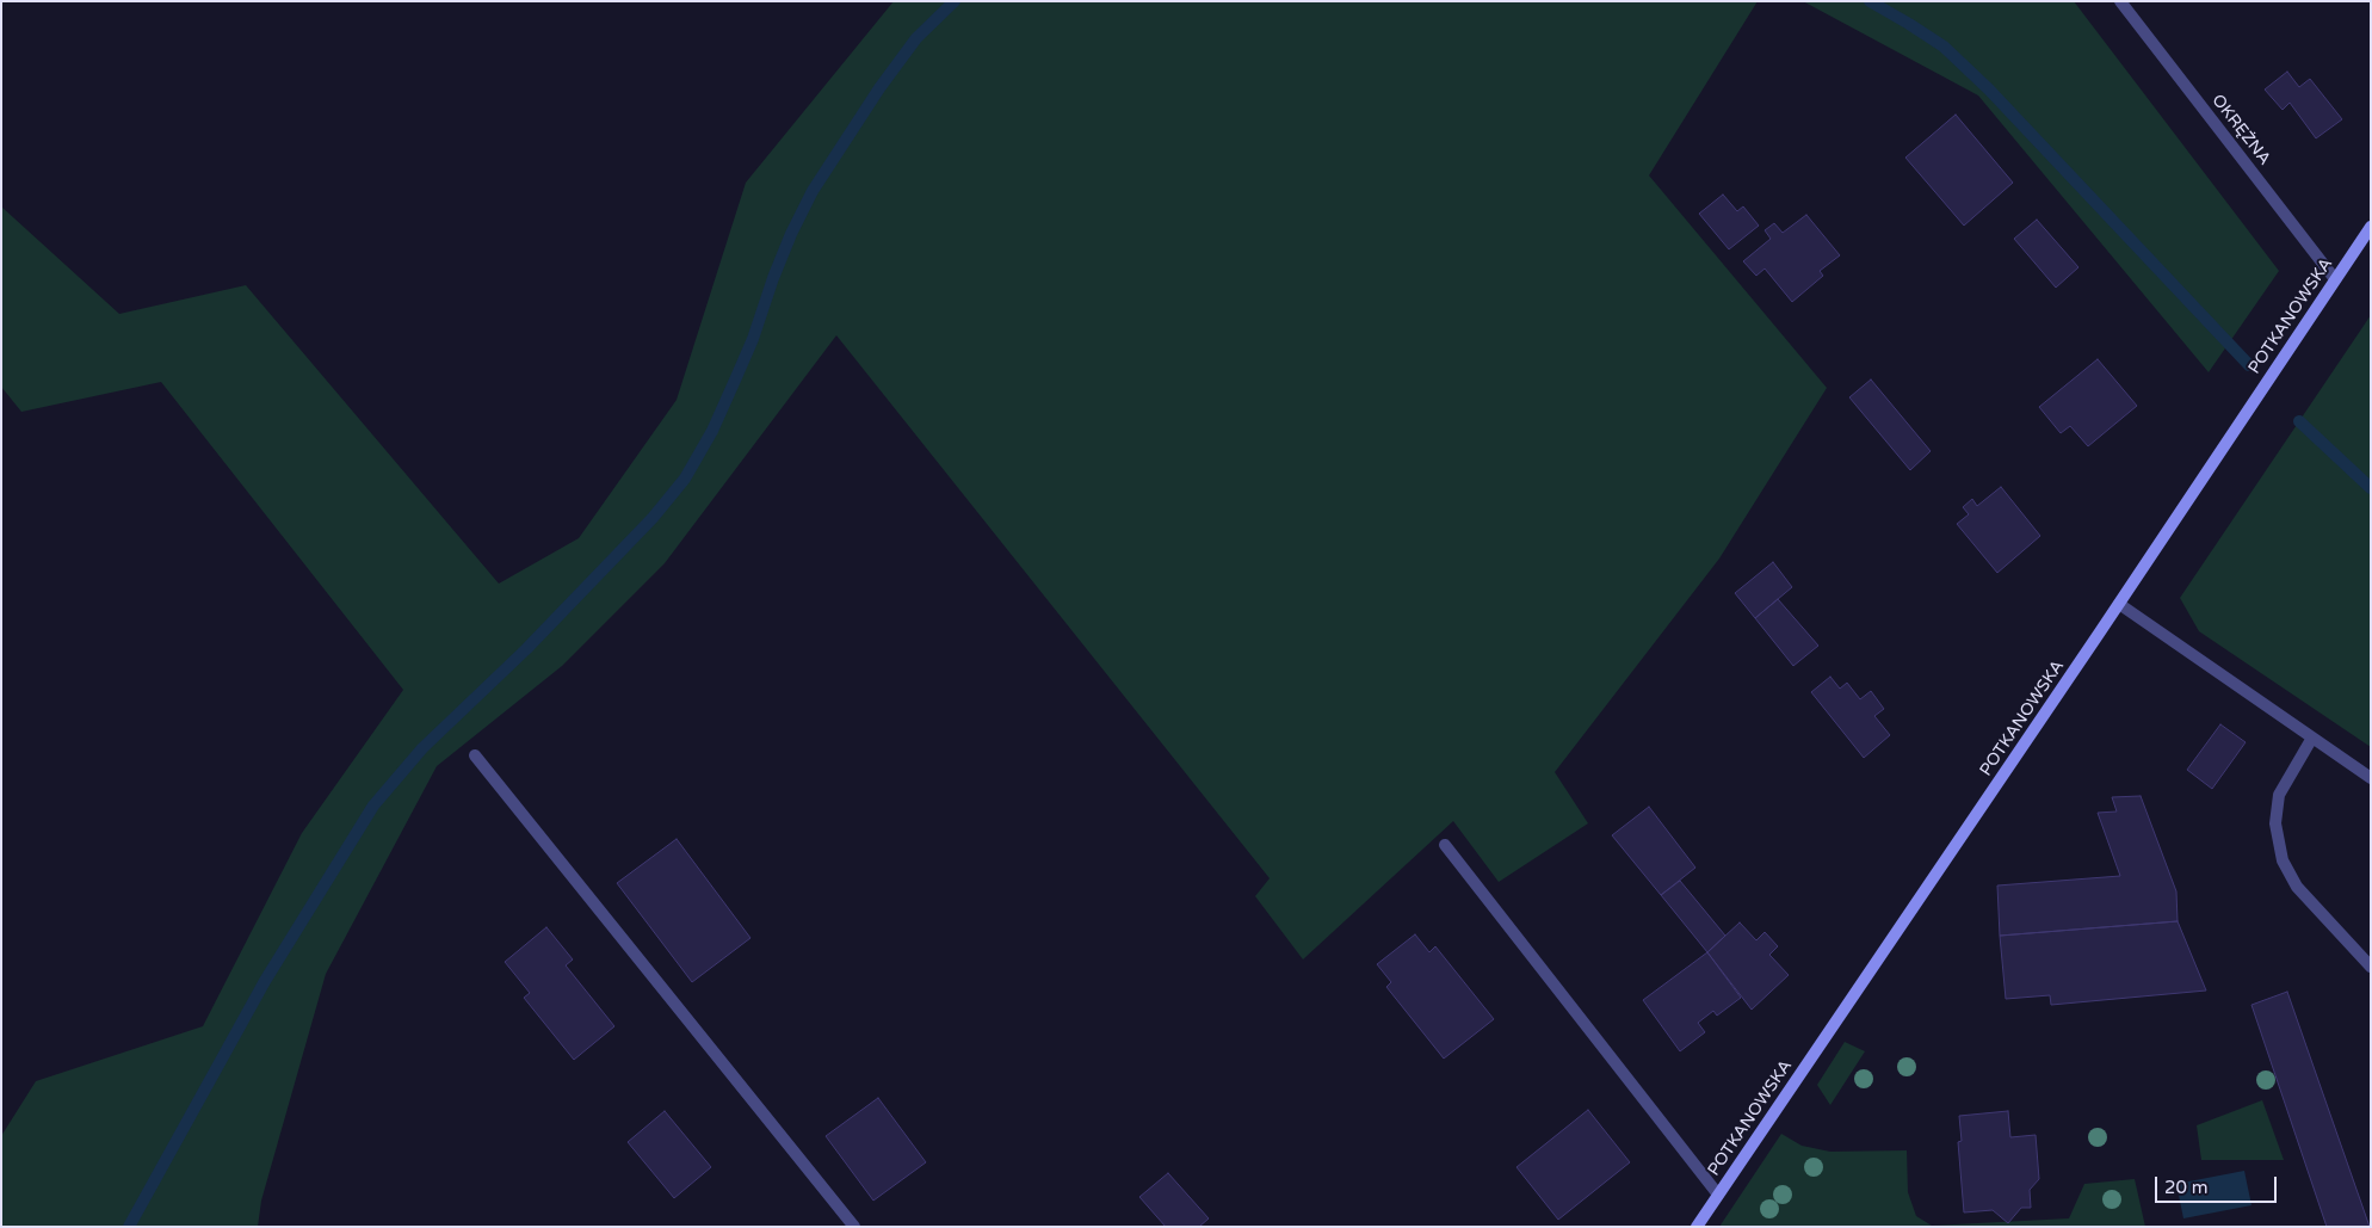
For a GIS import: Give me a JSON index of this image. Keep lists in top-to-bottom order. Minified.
{"streets":{"street":["OKRĘŻNA","POTKANOWSKA"]},"crossings":[["OKRĘŻNA","POTKANOWSKA"]],"scale_bar":"20 m"}
